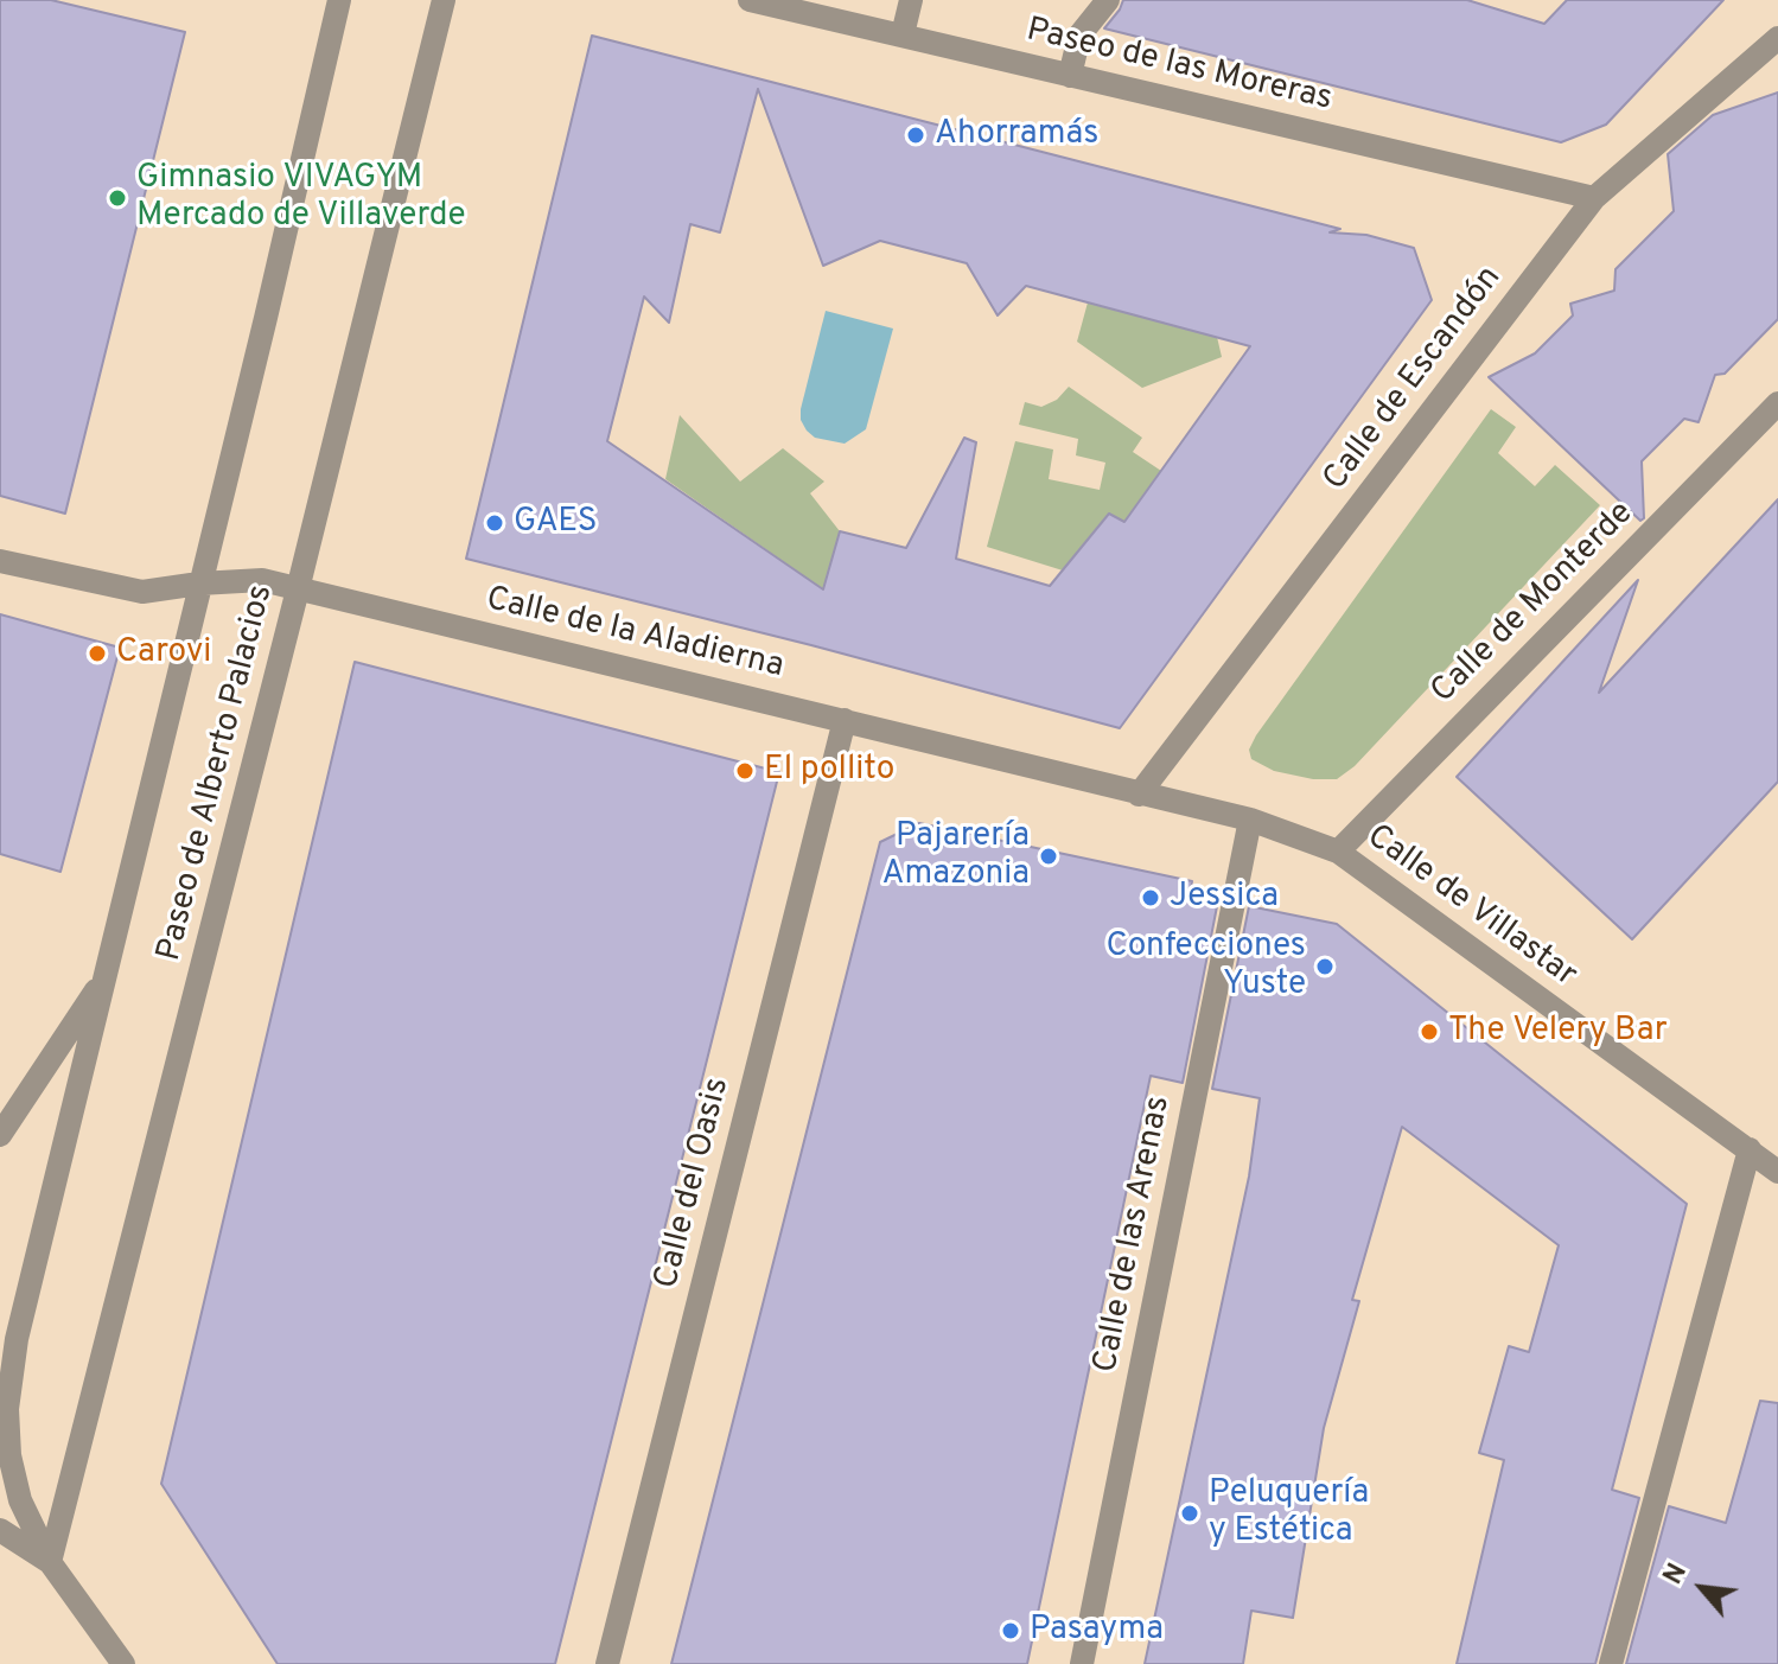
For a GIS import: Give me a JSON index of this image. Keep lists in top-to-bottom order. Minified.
{"streets":{"street":["Paseo de las Moreras","Calle de Escandón","Calle de Monterde","Calle de la Aladierna","Paseo de Alberto Palacios","Calle de Villastar","Calle del Oasis","Calle de las Arenas"]},"crossings":[["Paseo de las Moreras","Calle de Escandón"],["Calle de Escandón","Calle de la Aladierna"],["Calle de Monterde","Calle de Villastar"],["Calle de la Aladierna","Paseo de Alberto Palacios"],["Calle de la Aladierna","Calle de Villastar"],["Calle de la Aladierna","Calle del Oasis"],["Calle de la Aladierna","Calle de las Arenas"],["Calle de Villastar","Calle de las Arenas"]],"places":["Ahorramás","Gimnasio VIVAGYM Mercado de Villaverde","GAES","Carovi","El pollito","Pajarería Amazonia","Jessica","Confecciones Yuste","The Velery Bar","Peluquería y Estética","Pasayma"],"north":"top left"}
